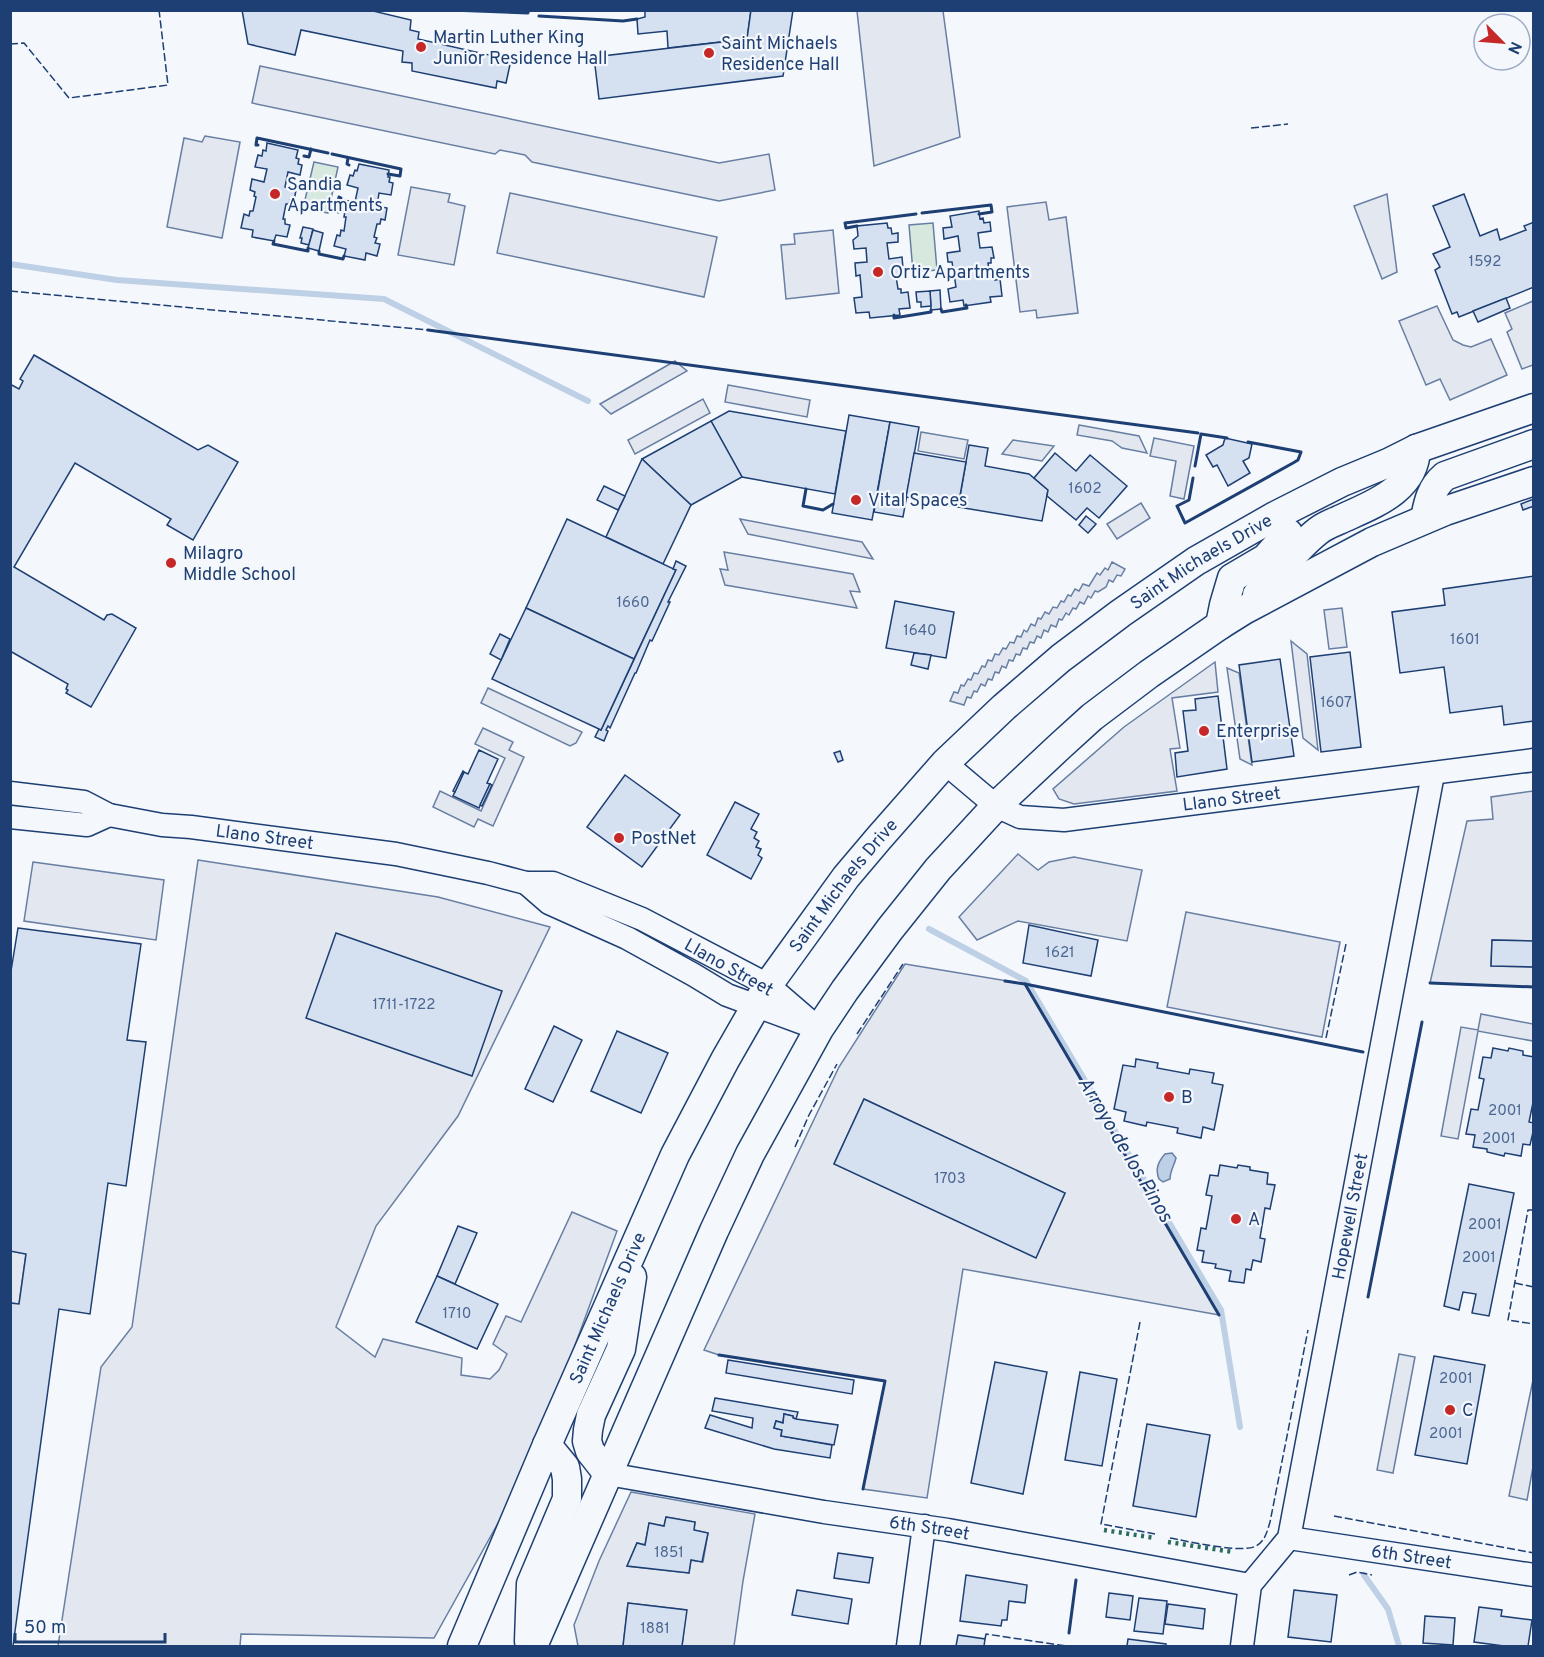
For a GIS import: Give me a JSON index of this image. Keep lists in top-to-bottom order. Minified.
{"streets":{"main road":["Saint Michaels Drive"],"street":["Llano Street","Hopewell Street","6th Street"]},"crossings":[["Saint Michaels Drive","Llano Street"],["Llano Street","Hopewell Street"],["Hopewell Street","6th Street"]],"water":["Arroyo de los Pinos"],"places":["Martin Luther King Junior Residence Hall","Saint Michaels Residence Hall","Sandia Apartments","Ortiz Apartments","Vital Spaces","Milagro Middle School","Enterprise","PostNet","B","A","C"],"house_numbers":["1592","1602","1660","1640","1601","1607","1621","1711-1722","2001","2001","1703","2001","2001","1710","2001","2001","1851","1881"],"scale_bar":"50 m","north":"bottom right"}
